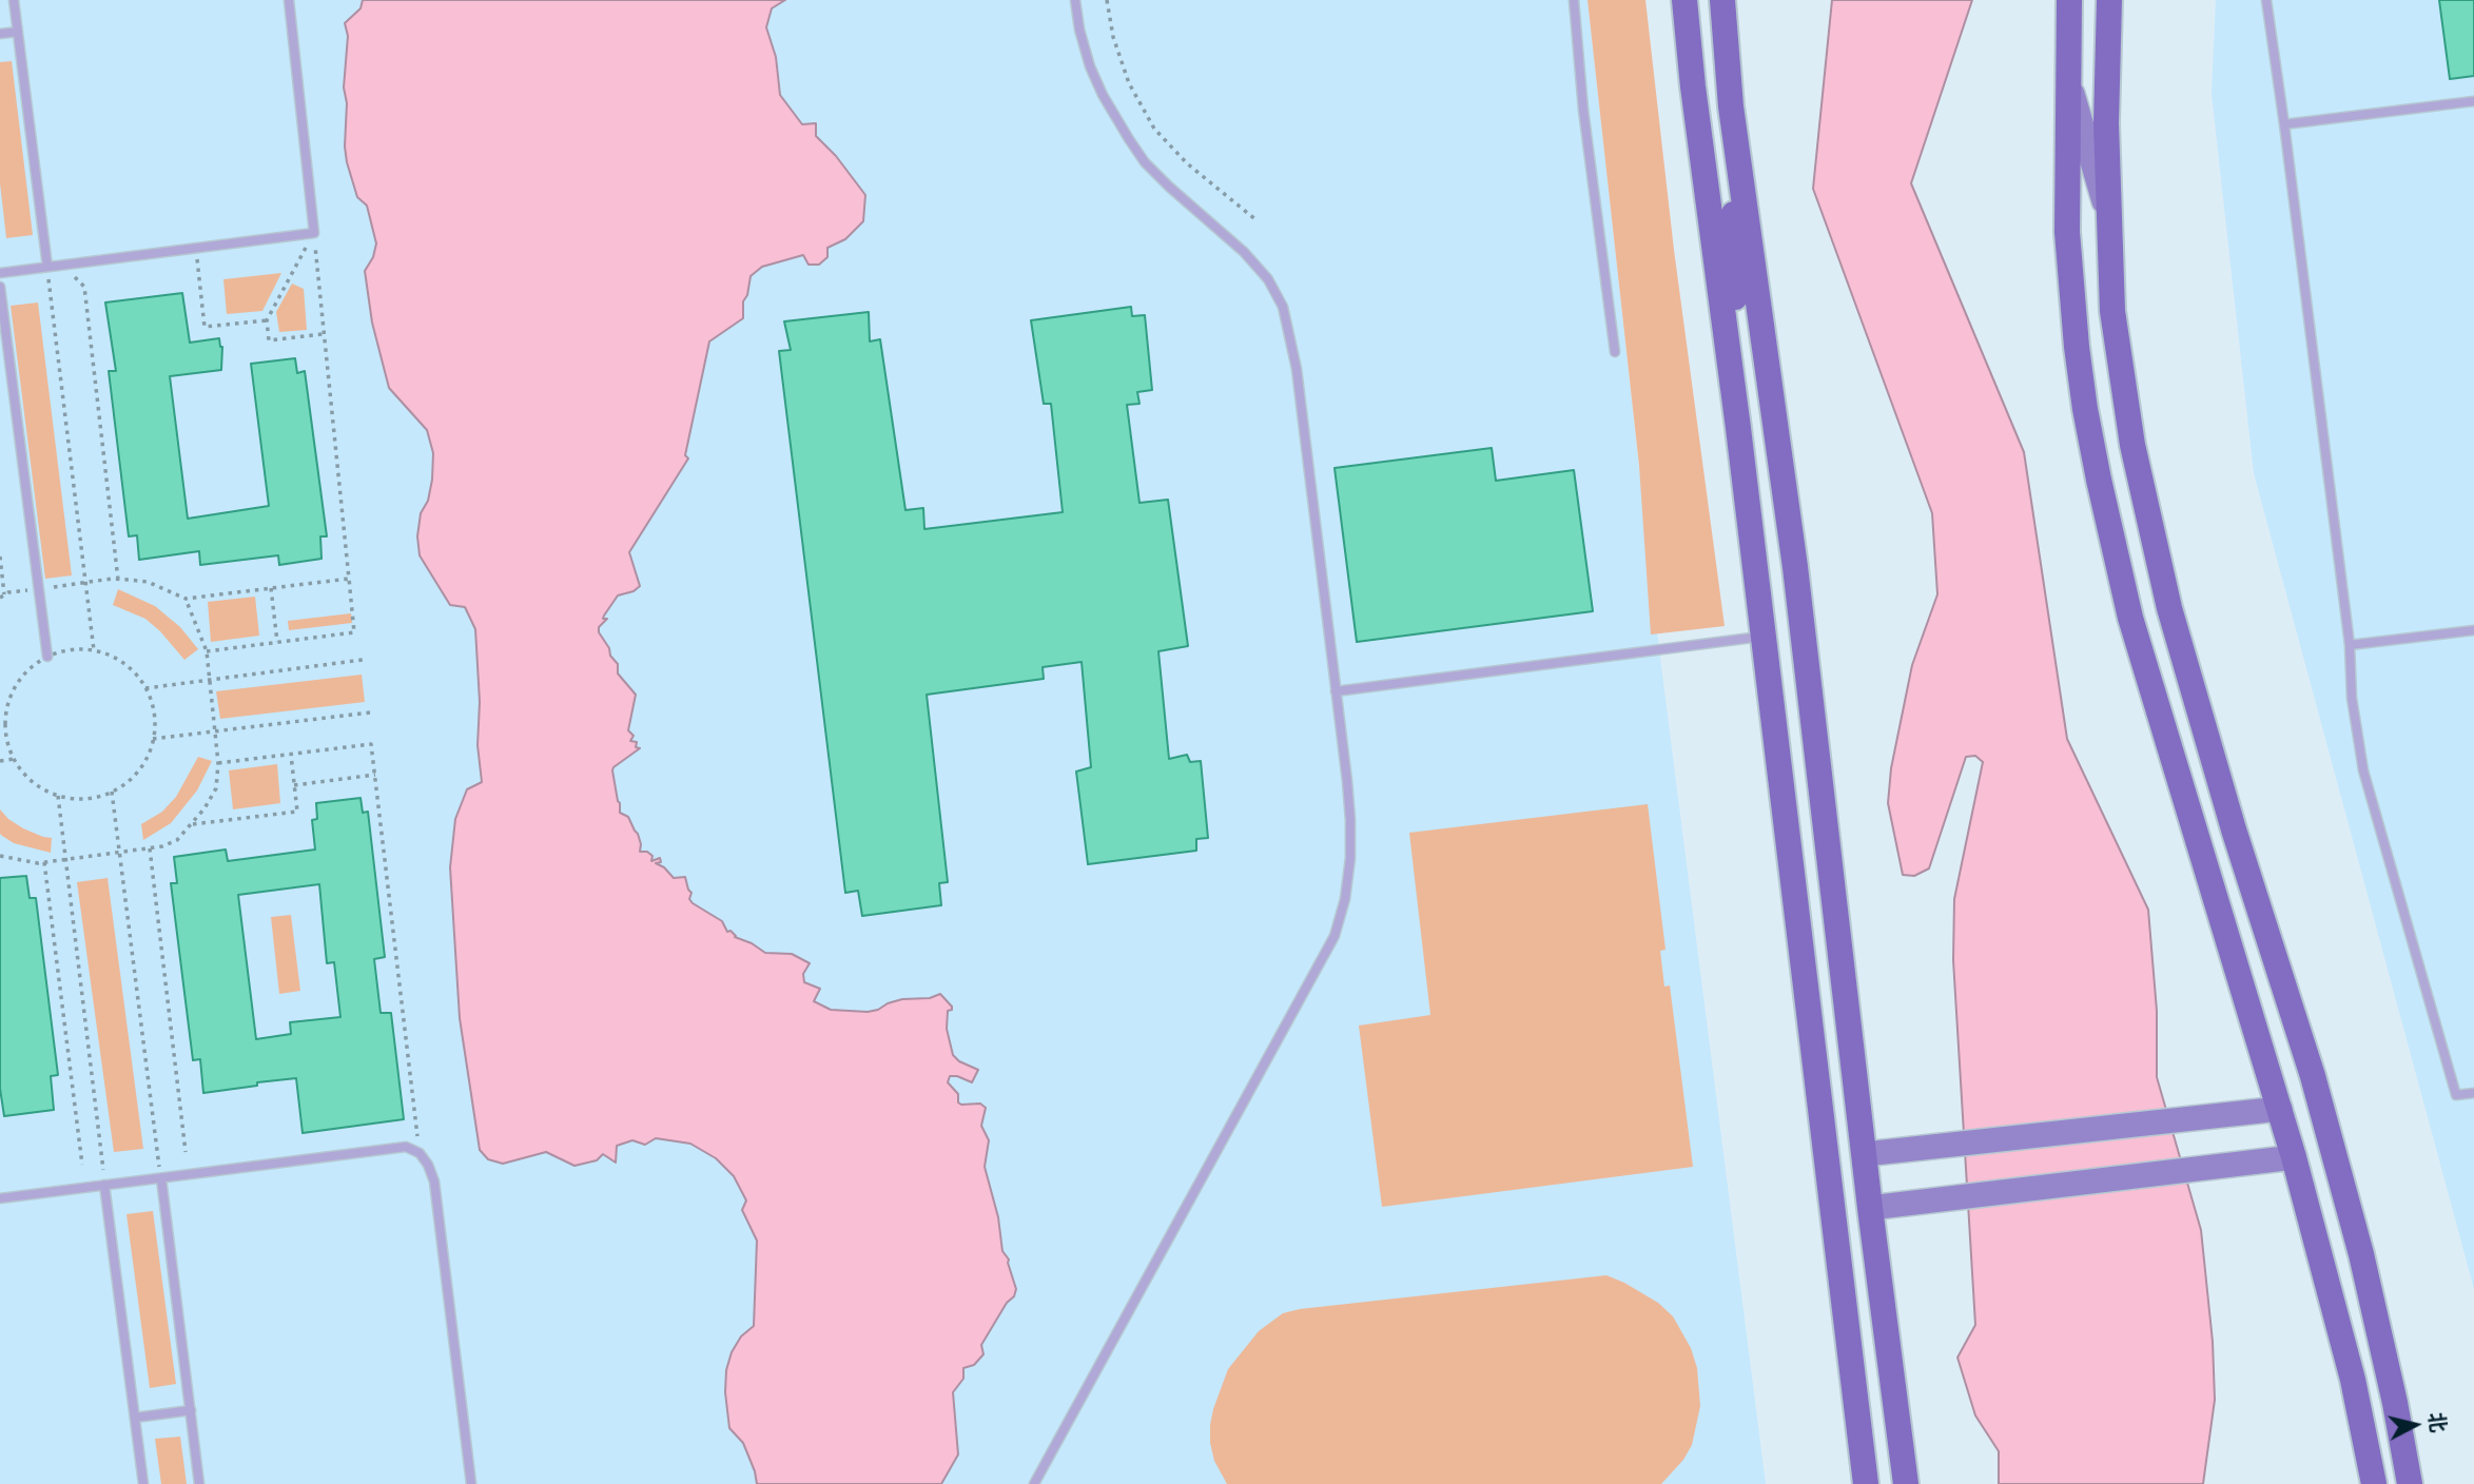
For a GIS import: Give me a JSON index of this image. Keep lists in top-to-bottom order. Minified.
{"north":"right"}
